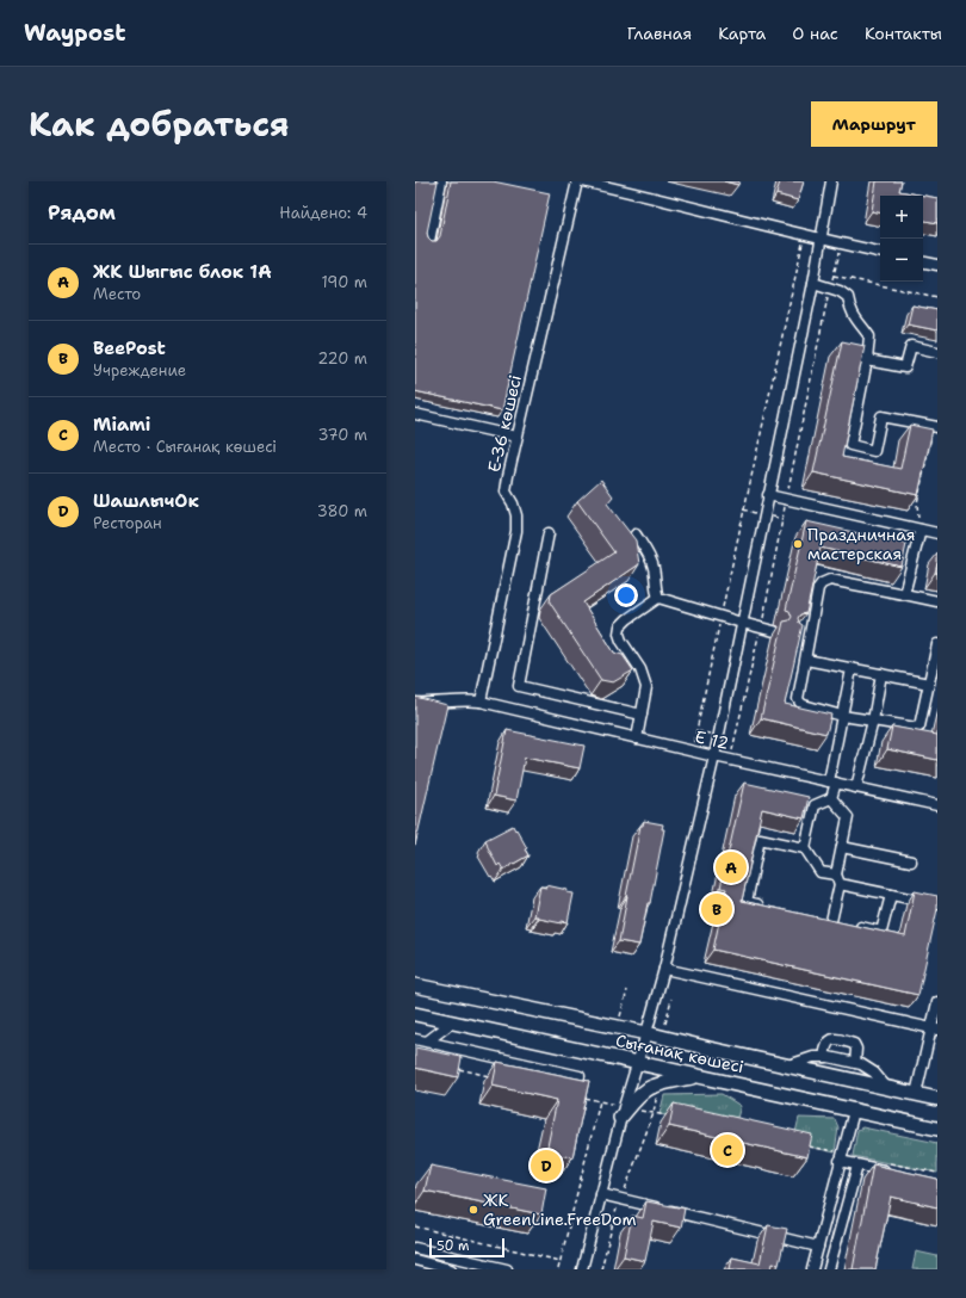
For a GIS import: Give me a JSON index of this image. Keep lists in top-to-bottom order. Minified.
{"streets":{"main road":["Сығанақ көшесі"],"street":["Е-36 көшесі","E 12"]},"crossings":[["Е-36 көшесі","E 12"]],"places":["Праздничная мастерская","ЖК GreenLine.FreeDom"],"scale_bar":"50 m","page":{"header":"Waypost","nav":["Главная","Карта","О нас","Контакты"],"title":"Как добраться","buttons":"Маршрут","heading":["Рядом","Найдено: 4"],"map_buttons":["+","−"],"list":[{"mark":"A","name":"ЖК Шыгыс блок 1А","note":"Место","value":"190 m"},{"mark":"B","name":"BeePost","note":"Учреждение","value":"220 m"},{"mark":"C","name":"Miami","note":"Место · Сығанақ көшесі","value":"370 m"},{"mark":"D","name":"ШашлычОк","note":"Ресторан","value":"380 m"}],"pins":["A","B","C","D"],"scale":"50 m"}}
